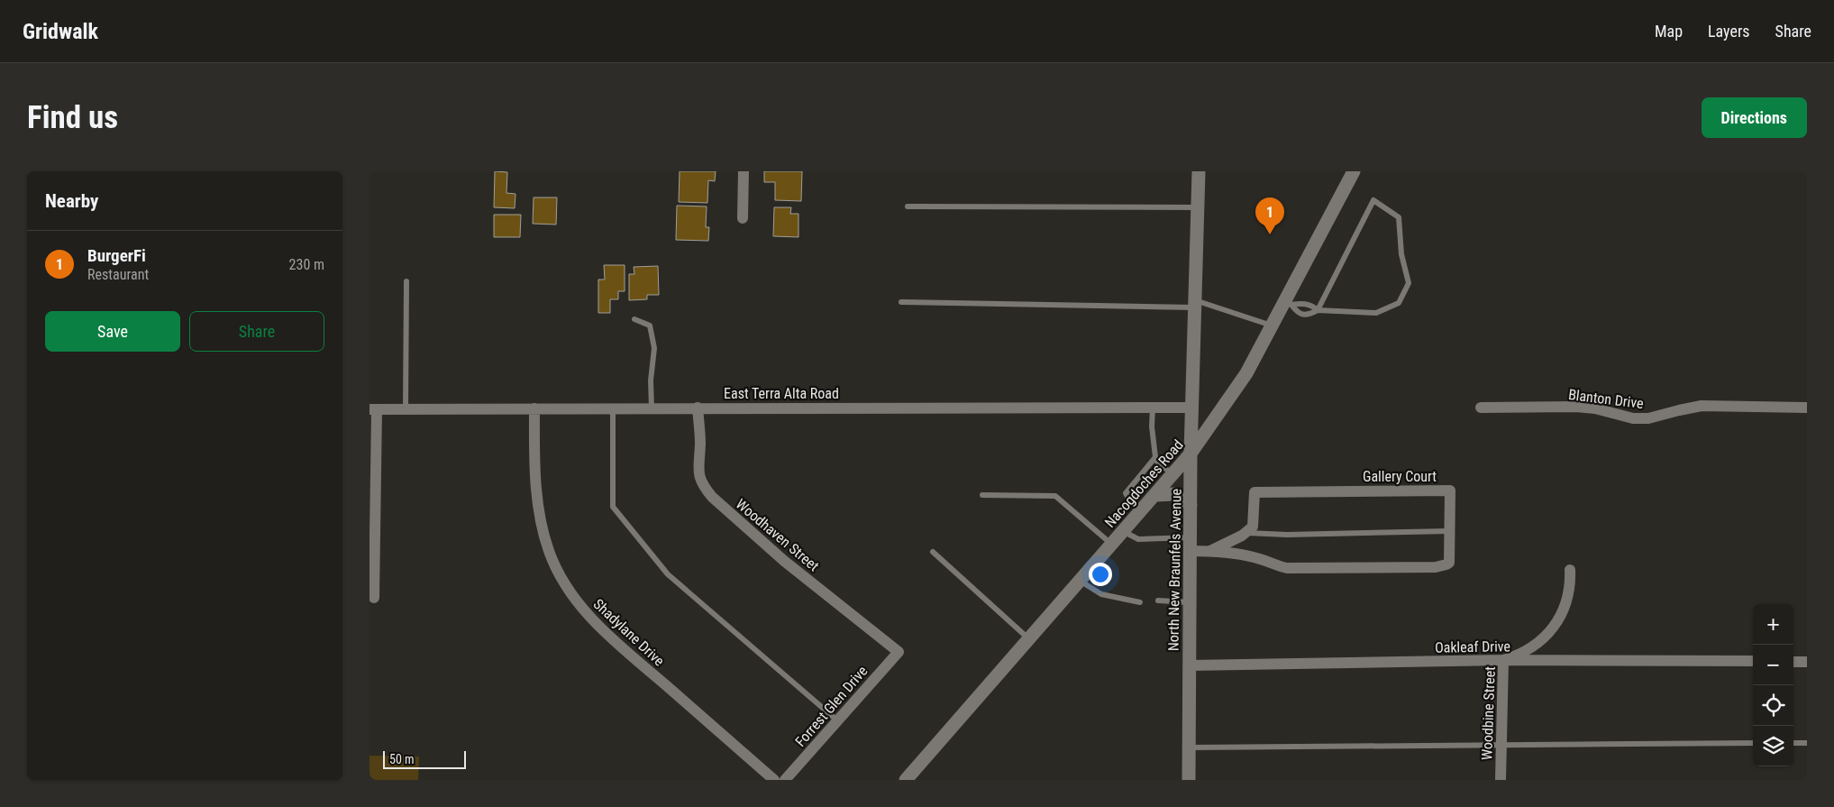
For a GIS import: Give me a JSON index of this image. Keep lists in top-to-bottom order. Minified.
{"streets":{"main road":["Nacogdoches Road","North New Braunfels Avenue"],"street":["East Terra Alta Road","Blanton Drive","Gallery Court","Woodhaven Street","Shadylane Drive","Oakleaf Drive","Forrest Glen Drive","Woodbine Street"]},"crossings":[["East Terra Alta Road","Woodhaven Street"],["East Terra Alta Road","North New Braunfels Avenue"],["East Terra Alta Road","Shadylane Drive"],["Gallery Court","North New Braunfels Avenue"],["Nacogdoches Road","North New Braunfels Avenue"],["Woodhaven Street","Forrest Glen Drive"],["North New Braunfels Avenue","Oakleaf Drive"],["Oakleaf Drive","Woodbine Street"]],"scale_bar":"50 m","page":{"header":"Gridwalk","nav":["Map","Layers","Share"],"buttons":["Directions",["Save","Share"]],"title":"Find us","heading":"Nearby","pins":"1","list":[{"mark":"1","name":"BurgerFi","note":"Restaurant","value":"230 m"}],"map_buttons":["+","−"],"scale":"50 m"}}
